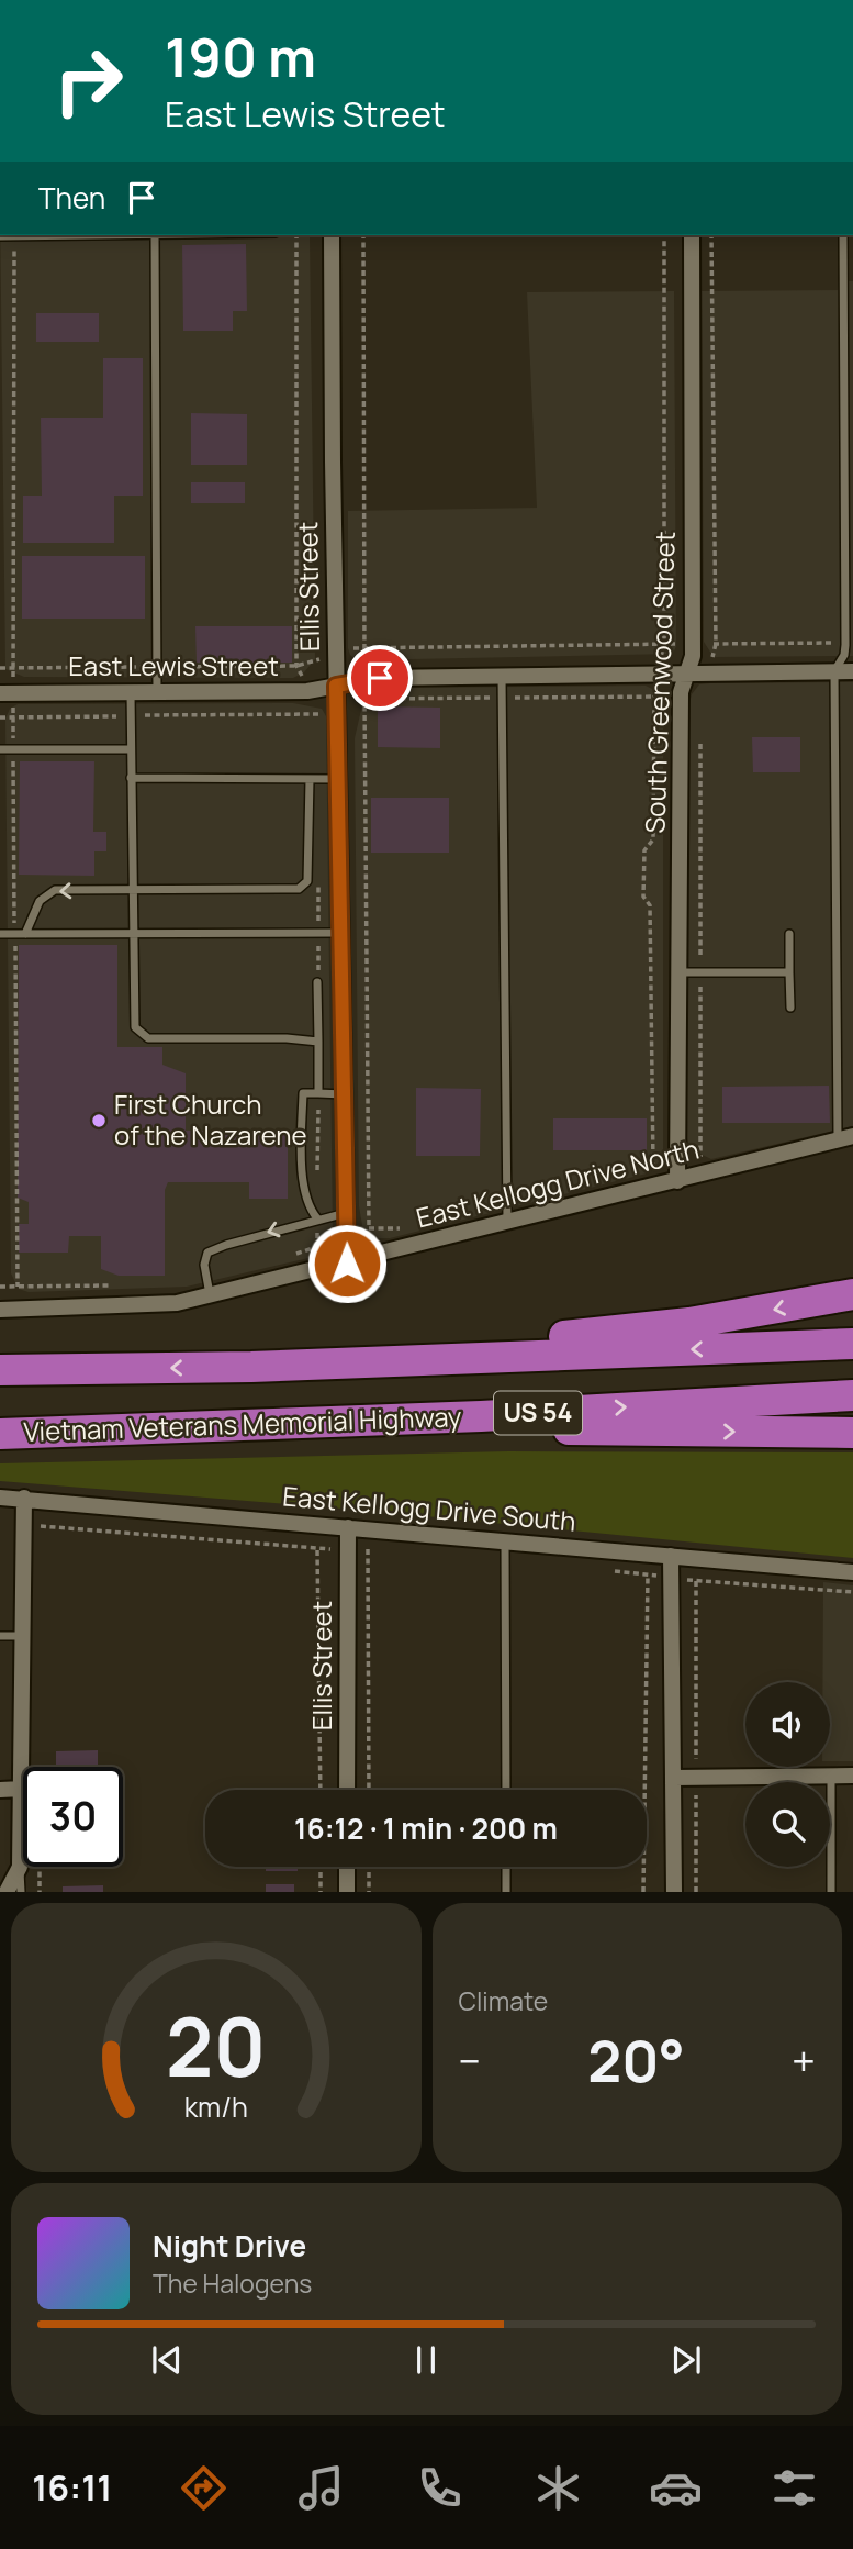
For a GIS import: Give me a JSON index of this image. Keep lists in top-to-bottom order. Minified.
{"streets":{"highway":["US 54","Vietnam Veterans Memorial Highway"],"street":["Ellis Street","East Lewis Street","South Greenwood Street","East Kellogg Drive North","East Kellogg Drive South"]},"crossings":[["Ellis Street","East Lewis Street"],["Ellis Street","East Kellogg Drive North"],["Ellis Street","East Kellogg Drive South"],["East Lewis Street","South Greenwood Street"],["South Greenwood Street","East Kellogg Drive North"]],"places":["First Church of the Nazarene"],"page":{"turn":["190 m","East Lewis Street"],"then":"Then","limit":"30","trip":"16:12 · 1 min · 200 m","tile":"Climate","heat":["−","20°","+"],"song":["Night Drive","The Halogens"],"tabs":"16:11","gauge":["20","km/h"]}}
